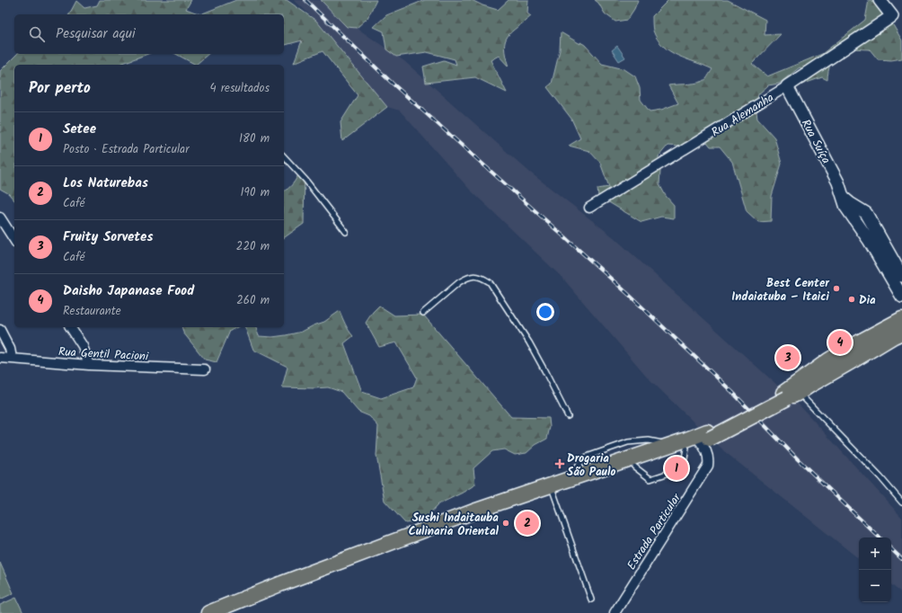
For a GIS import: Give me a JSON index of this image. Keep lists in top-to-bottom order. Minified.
{"streets":{"street":["Rua Alemanha","Rua Suíça","Rua Gentil Pacioni","Estrada Particular"]},"crossings":[["Rua Alemanha","Rua Suíça"]],"places":{"other":["Best Center Indaiatuba – Itaici","Dia","Sushi Indaitauba Culinaria Oriental"],"health":["Drogaria São Paulo"]},"page":{"search":"Pesquisar aqui","heading":["Por perto","4 resultados"],"list":[{"mark":"1","name":"Setee","note":"Posto · Estrada Particular","value":"180 m"},{"mark":"2","name":"Los Naturebas","note":"Café","value":"190 m"},{"mark":"3","name":"Fruity Sorvetes","note":"Café","value":"220 m"},{"mark":"4","name":"Daisho Japanase Food","note":"Restaurante","value":"260 m"}],"pins":["4","3","1","2"],"map_buttons":["+","−"]}}
